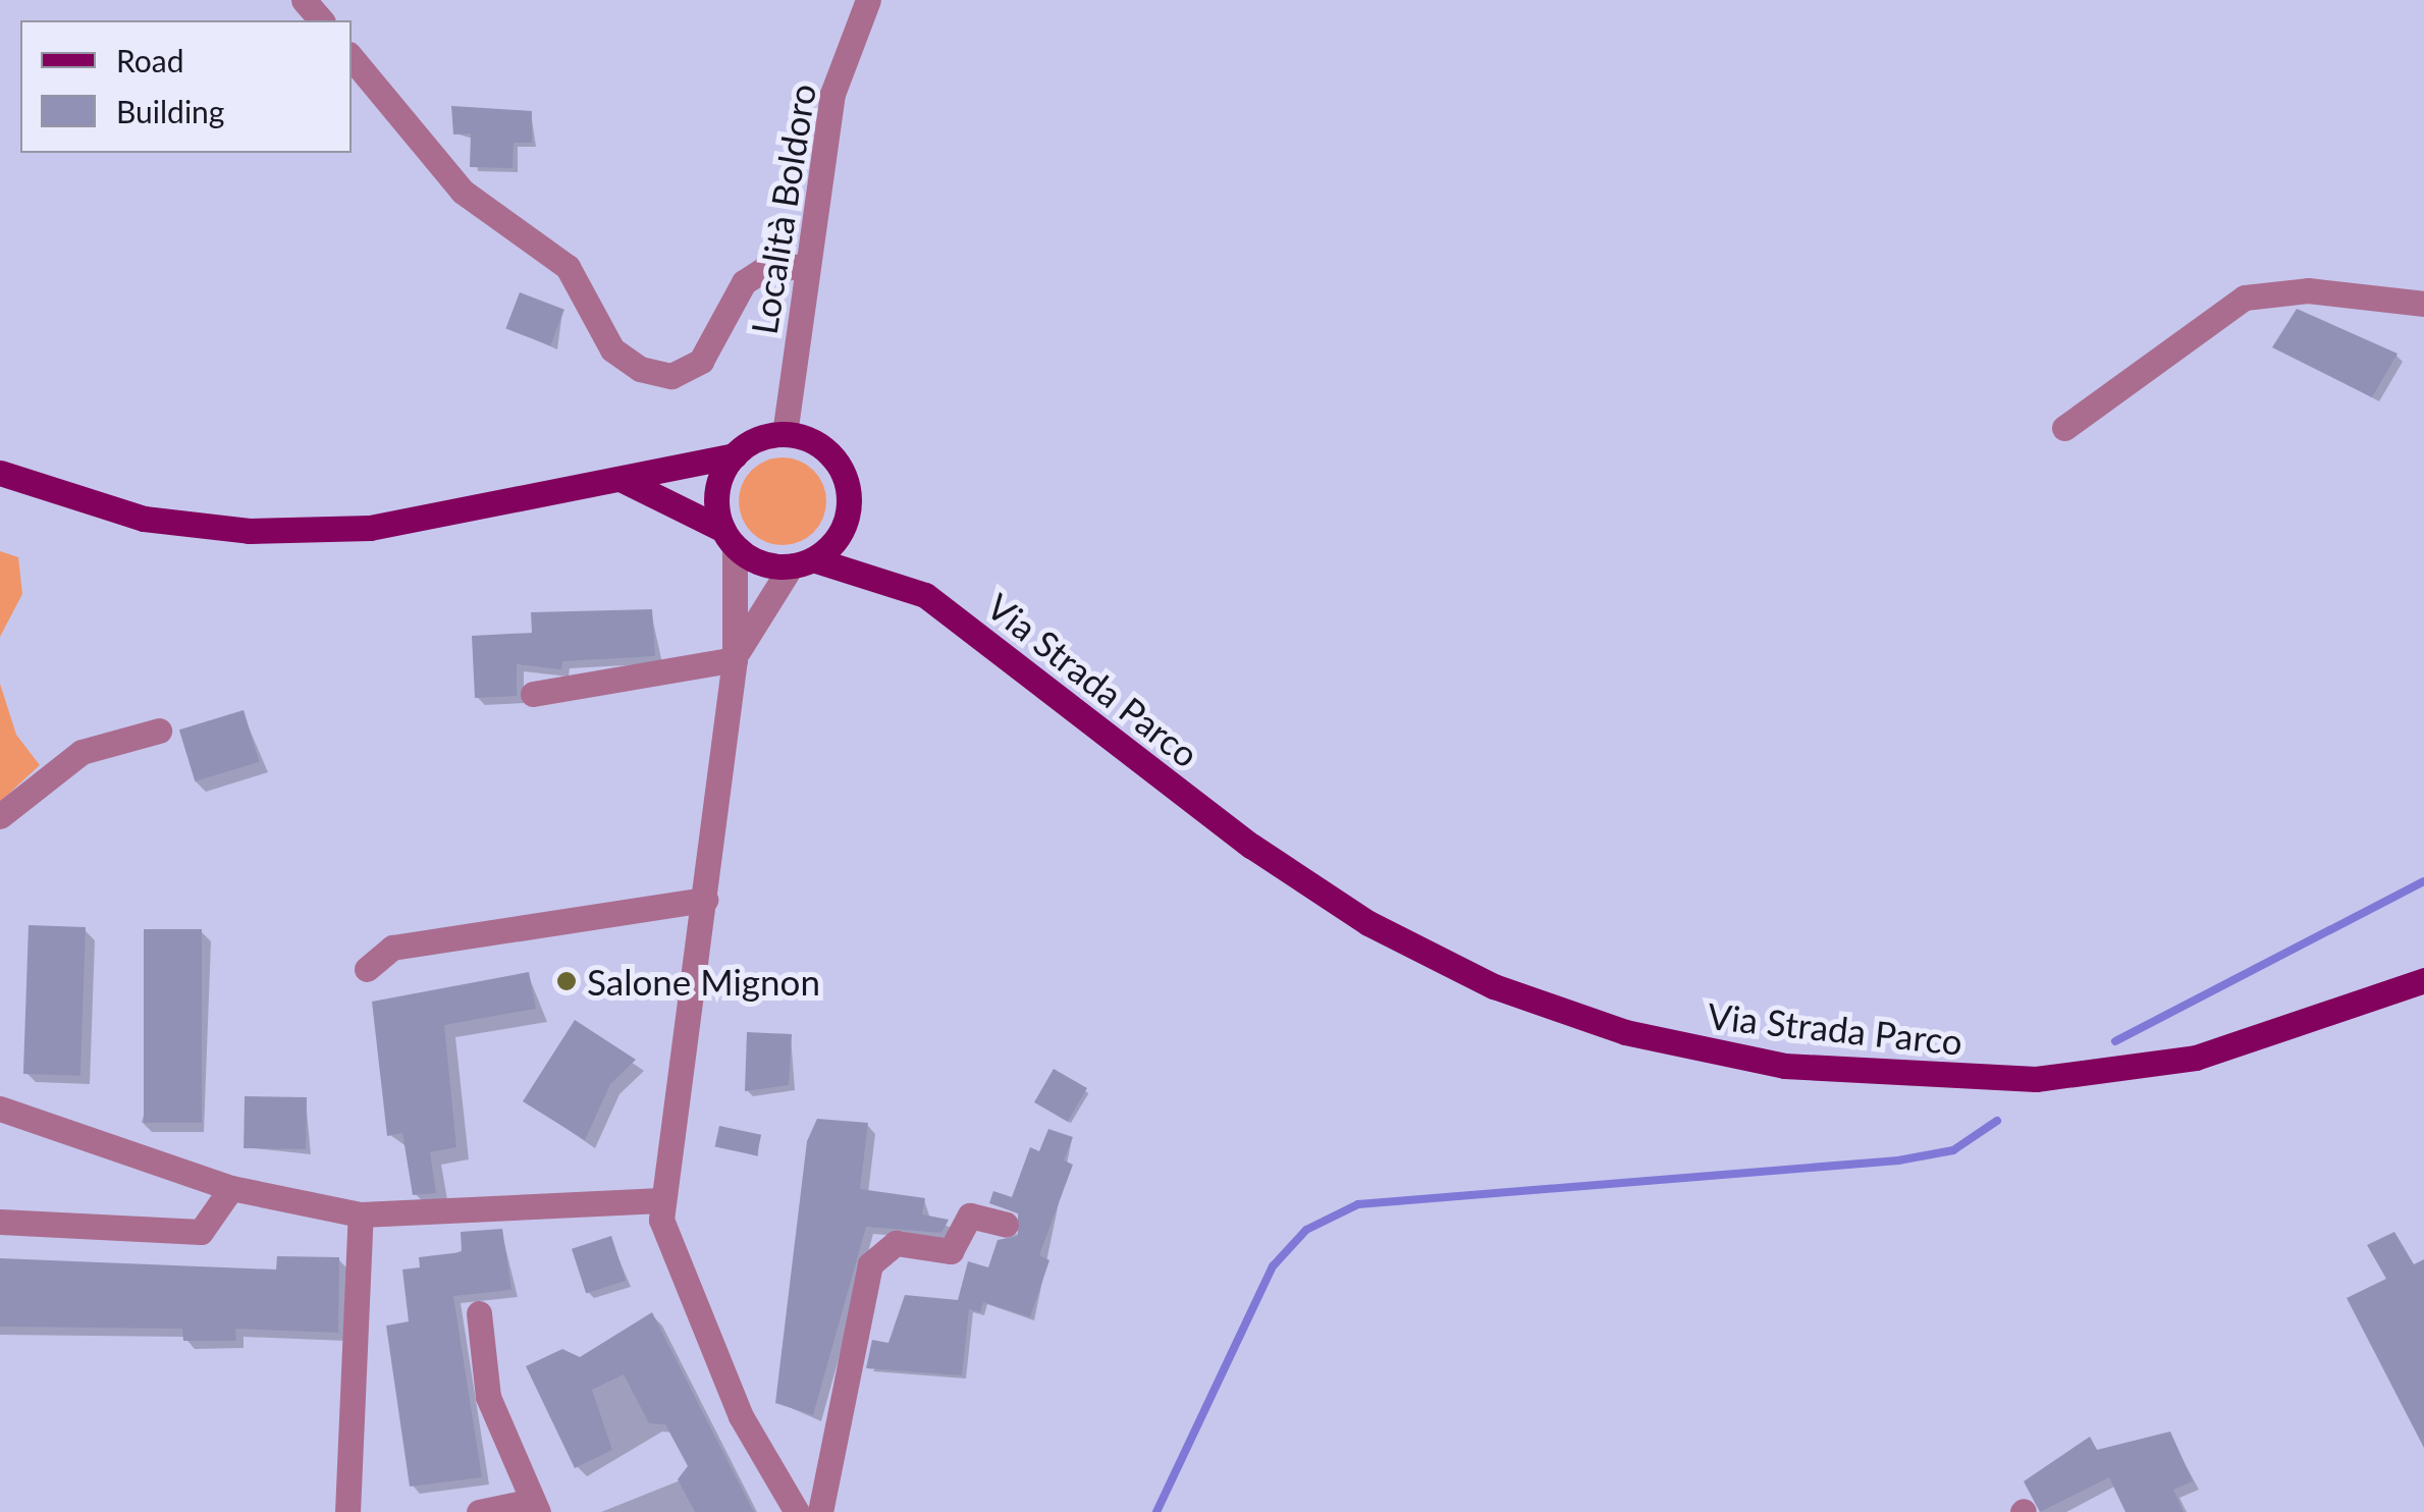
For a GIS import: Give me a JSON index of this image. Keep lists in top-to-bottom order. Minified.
{"streets":{"main road":["Via Strada Parco"],"street":["Località Boldoro"]},"crossings":[["Località Boldoro","Via Strada Parco"]],"places":["Salone Mignon"],"legend":["Road","Building"]}
